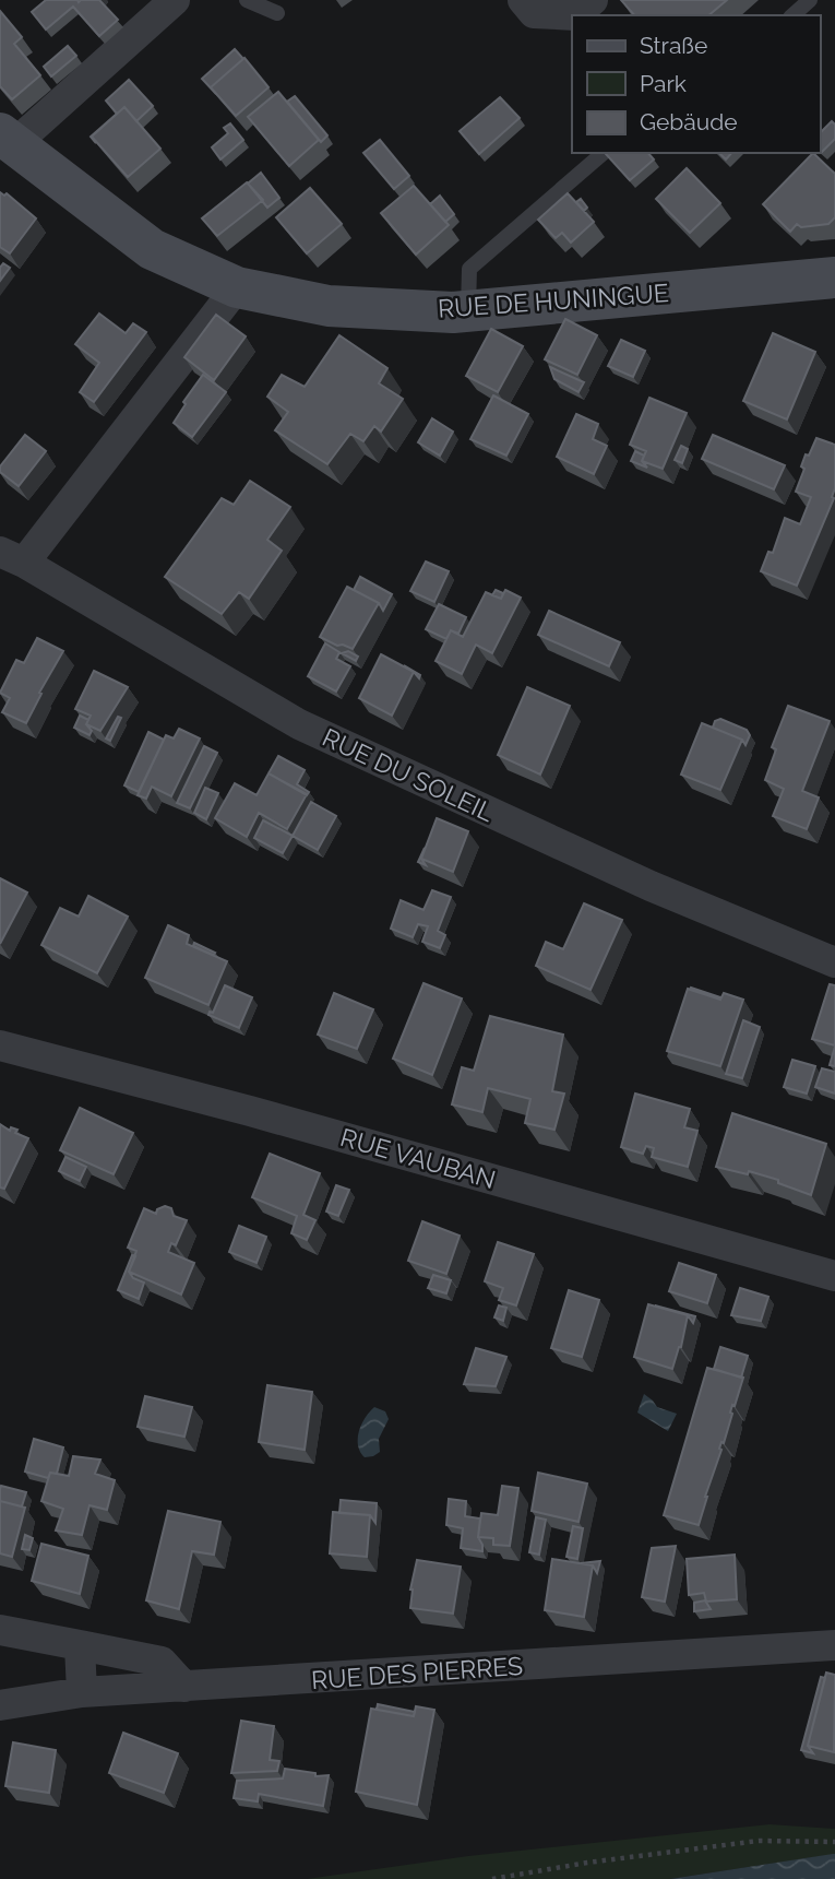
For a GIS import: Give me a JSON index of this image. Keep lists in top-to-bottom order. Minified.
{"streets":{"main road":["RUE DE HUNINGUE"],"street":["RUE DU SOLEIL","RUE VAUBAN","RUE DES PIERRES"]},"legend":["Straße","Park","Gebäude"]}
